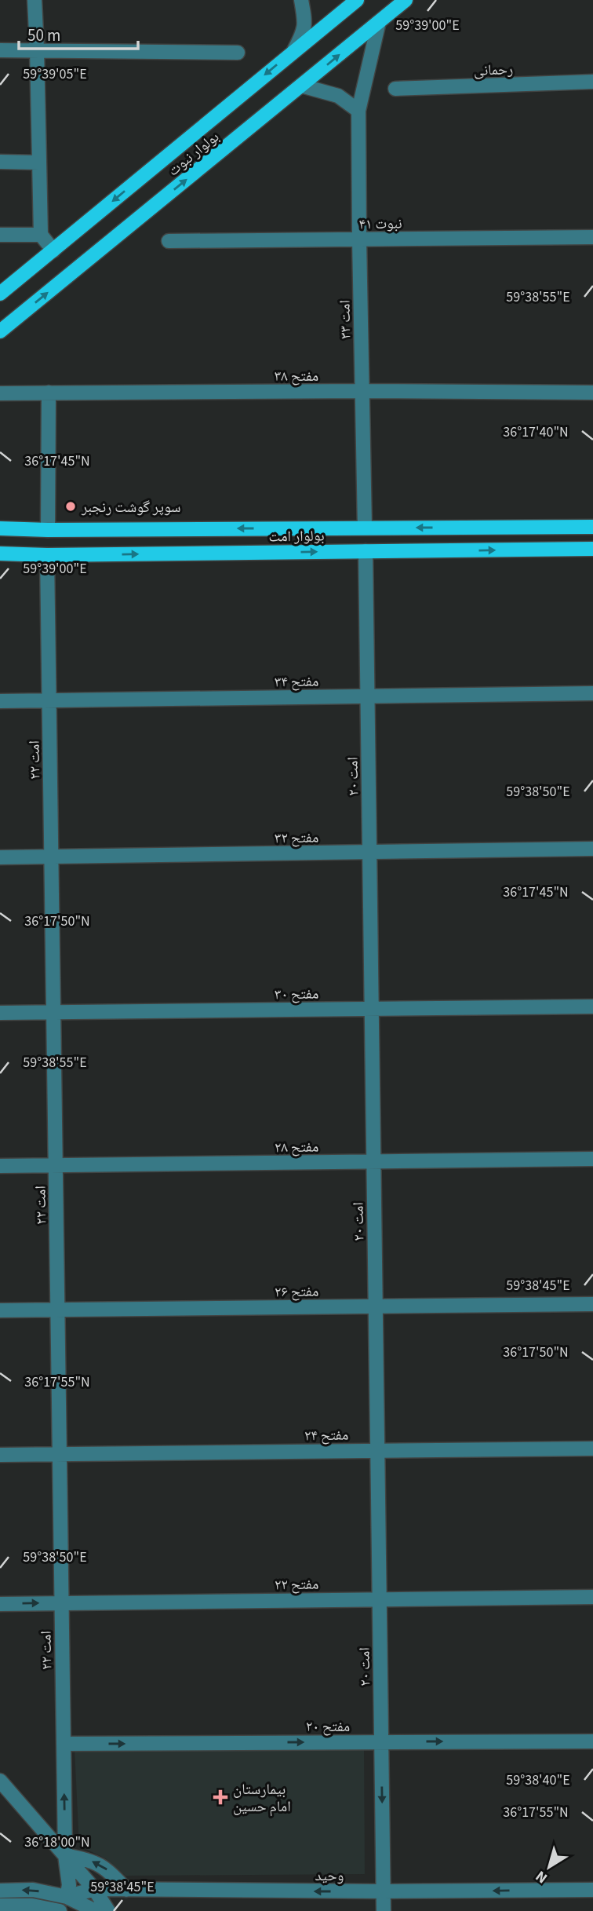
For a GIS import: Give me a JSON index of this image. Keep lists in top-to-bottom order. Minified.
{"streets":{"main road":["بولوار نبوت","بولوار امت"],"street":["رحمانی","نبوت ۴۱","امت ۳۳","مفتح ۳۸","مفتح ۳۴","امت ۲۲","امت ۲۰","مفتح ۳۲","مفتح ۳۰","مفتح ۲۸","مفتح ۲۶","مفتح ۲۴","مفتح ۲۲","مفتح ۲۰","وحید"]},"crossings":[["بولوار نبوت","امت ۳۳"],["نبوت ۴۱","امت ۳۳"],["امت ۳۳","مفتح ۳۸"],["امت ۳۳","بولوار امت"],["بولوار امت","امت ۲۲"],["بولوار امت","امت ۲۰"],["مفتح ۳۴","امت ۲۲"],["مفتح ۳۴","امت ۲۰"],["امت ۲۲","مفتح ۳۲"],["امت ۲۲","مفتح ۳۰"],["امت ۲۲","مفتح ۲۸"],["امت ۲۲","مفتح ۲۶"],["امت ۲۲","مفتح ۲۴"],["امت ۲۲","مفتح ۲۲"],["امت ۲۲","مفتح ۲۰"],["امت ۲۲","وحید"],["امت ۲۰","مفتح ۳۲"],["امت ۲۰","مفتح ۳۰"],["امت ۲۰","مفتح ۲۸"],["امت ۲۰","مفتح ۲۶"],["امت ۲۰","مفتح ۲۴"],["امت ۲۰","مفتح ۲۲"],["امت ۲۰","مفتح ۲۰"],["امت ۲۰","وحید"]],"one_way":["مفتح ۲۰","وحید"],"places":{"other":["سوپر گوشت رنجبر"],"health":["بیمارستان امام حسین"]},"scale_bar":"50 m","north":"bottom left","coordinates":["59°39'00\"E","59°39'05\"E","59°38'55\"E","36°17'40\"N","36°17'45\"N","59°38'50\"E","36°17'50\"N","59°38'45\"E","36°17'55\"N","59°38'40\"E","36°18'00\"N"]}
